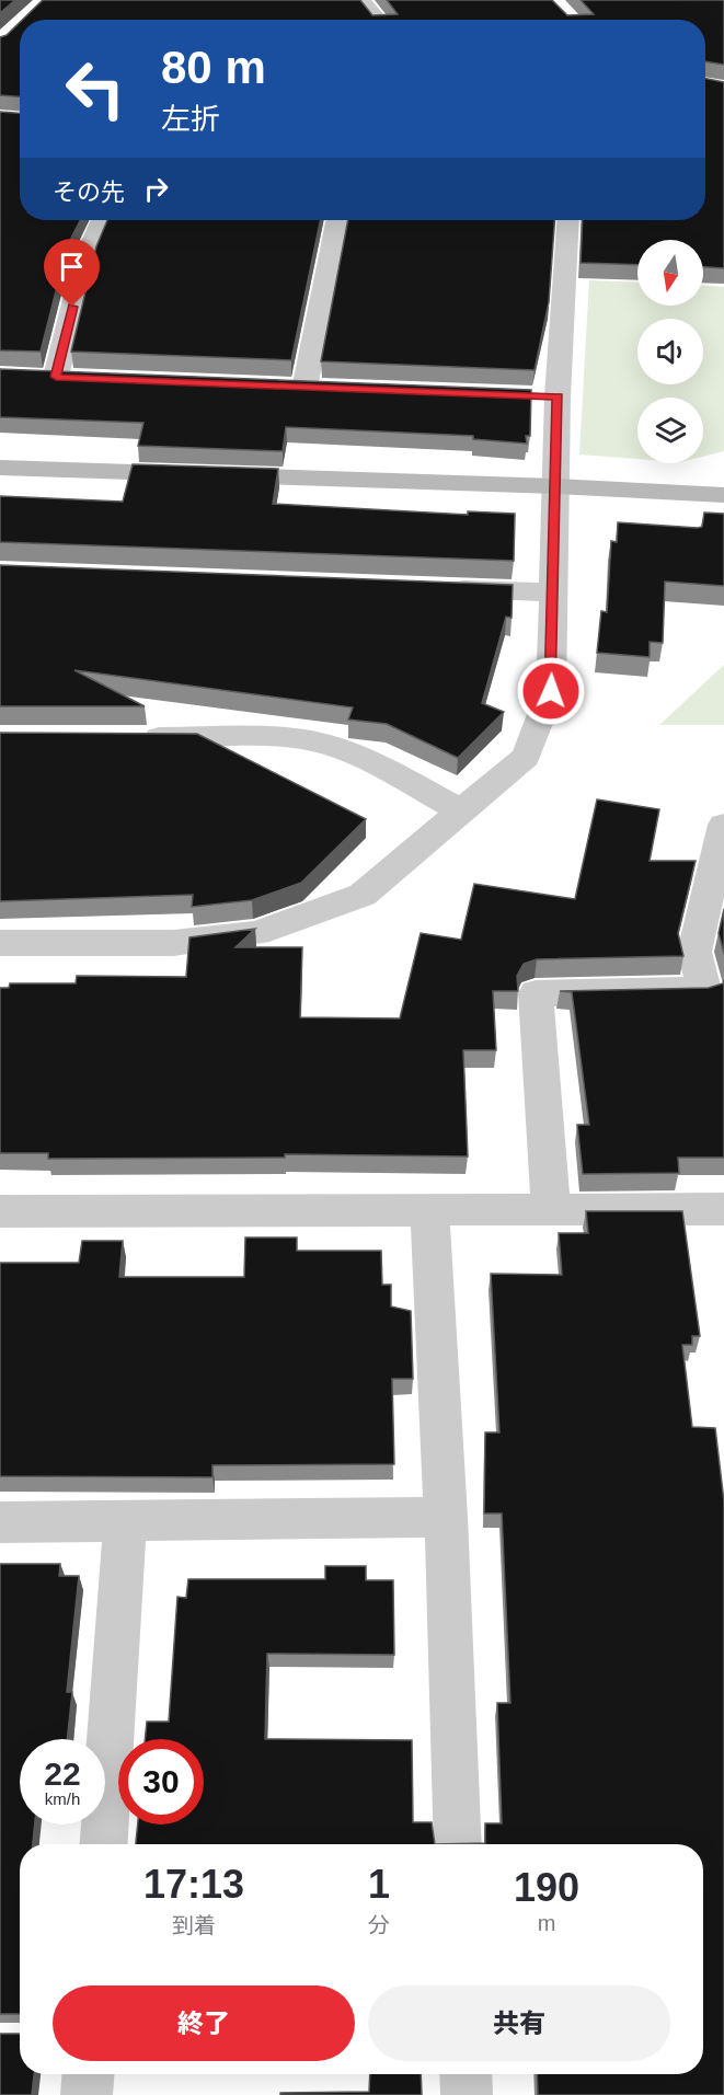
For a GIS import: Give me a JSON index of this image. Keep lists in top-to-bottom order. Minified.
{"north":"bottom","page":{"turn":["80 m","左折"],"then":"その先","speed":"22 km/h","limit":"30","eta":["17:13","到着","1","分","190","m"],"buttons":["終了","共有"]}}
